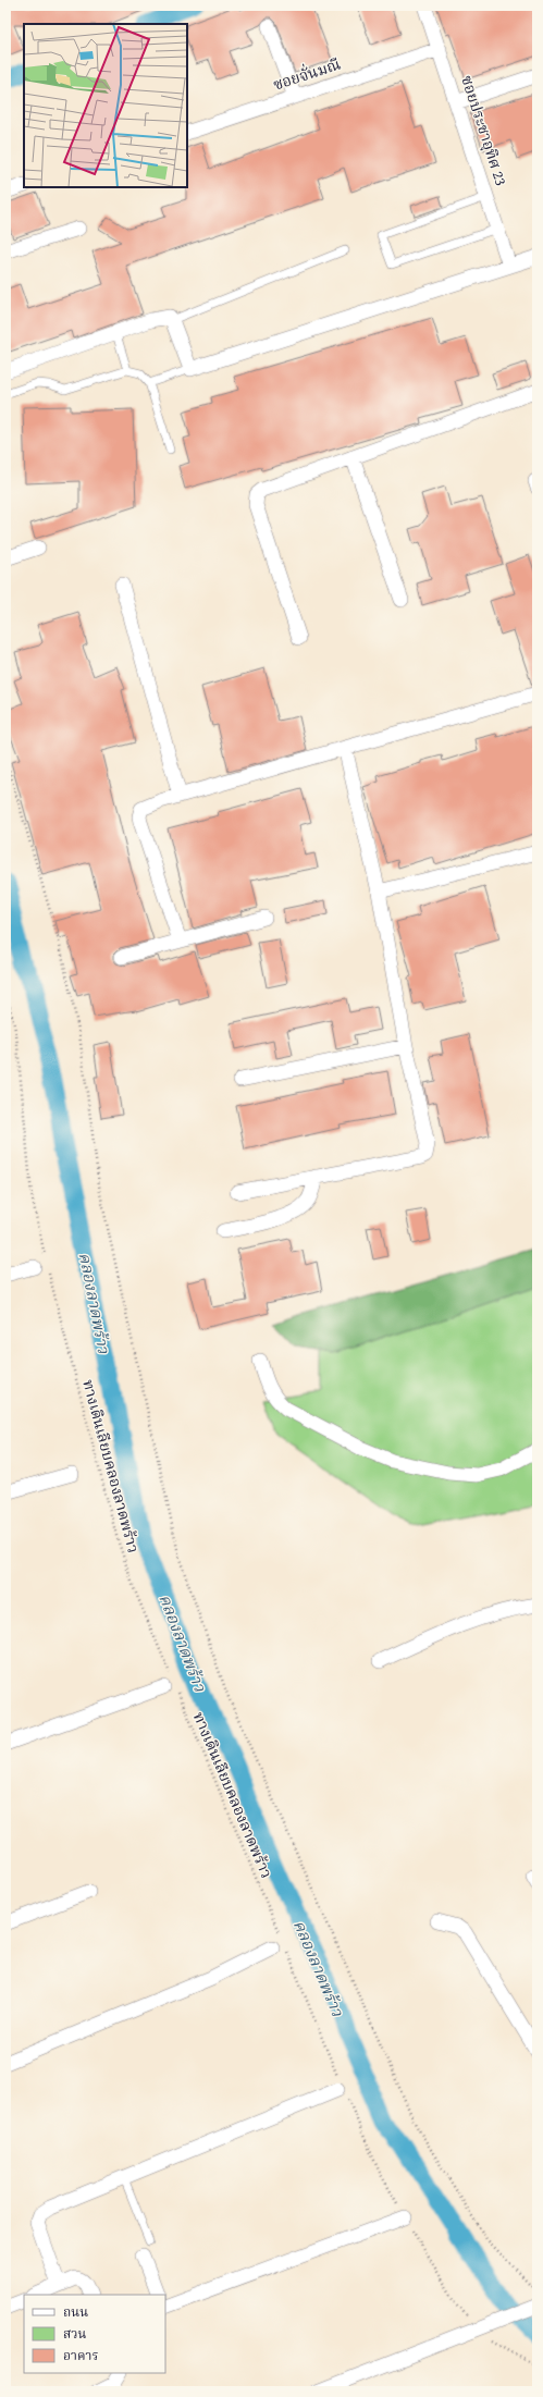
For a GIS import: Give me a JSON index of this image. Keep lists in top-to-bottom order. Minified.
{"streets":{"street":["ซอยจั่นมณี","ซอยประชาอุทิศ 23"],"path":["ทางเดินเลียบคลองลาดพร้าว"]},"crossings":[["ซอยจั่นมณี","ซอยประชาอุทิศ 23"]],"water":["คลองลาดพร้าว"],"legend":["ถนน","สวน","อาคาร"]}
